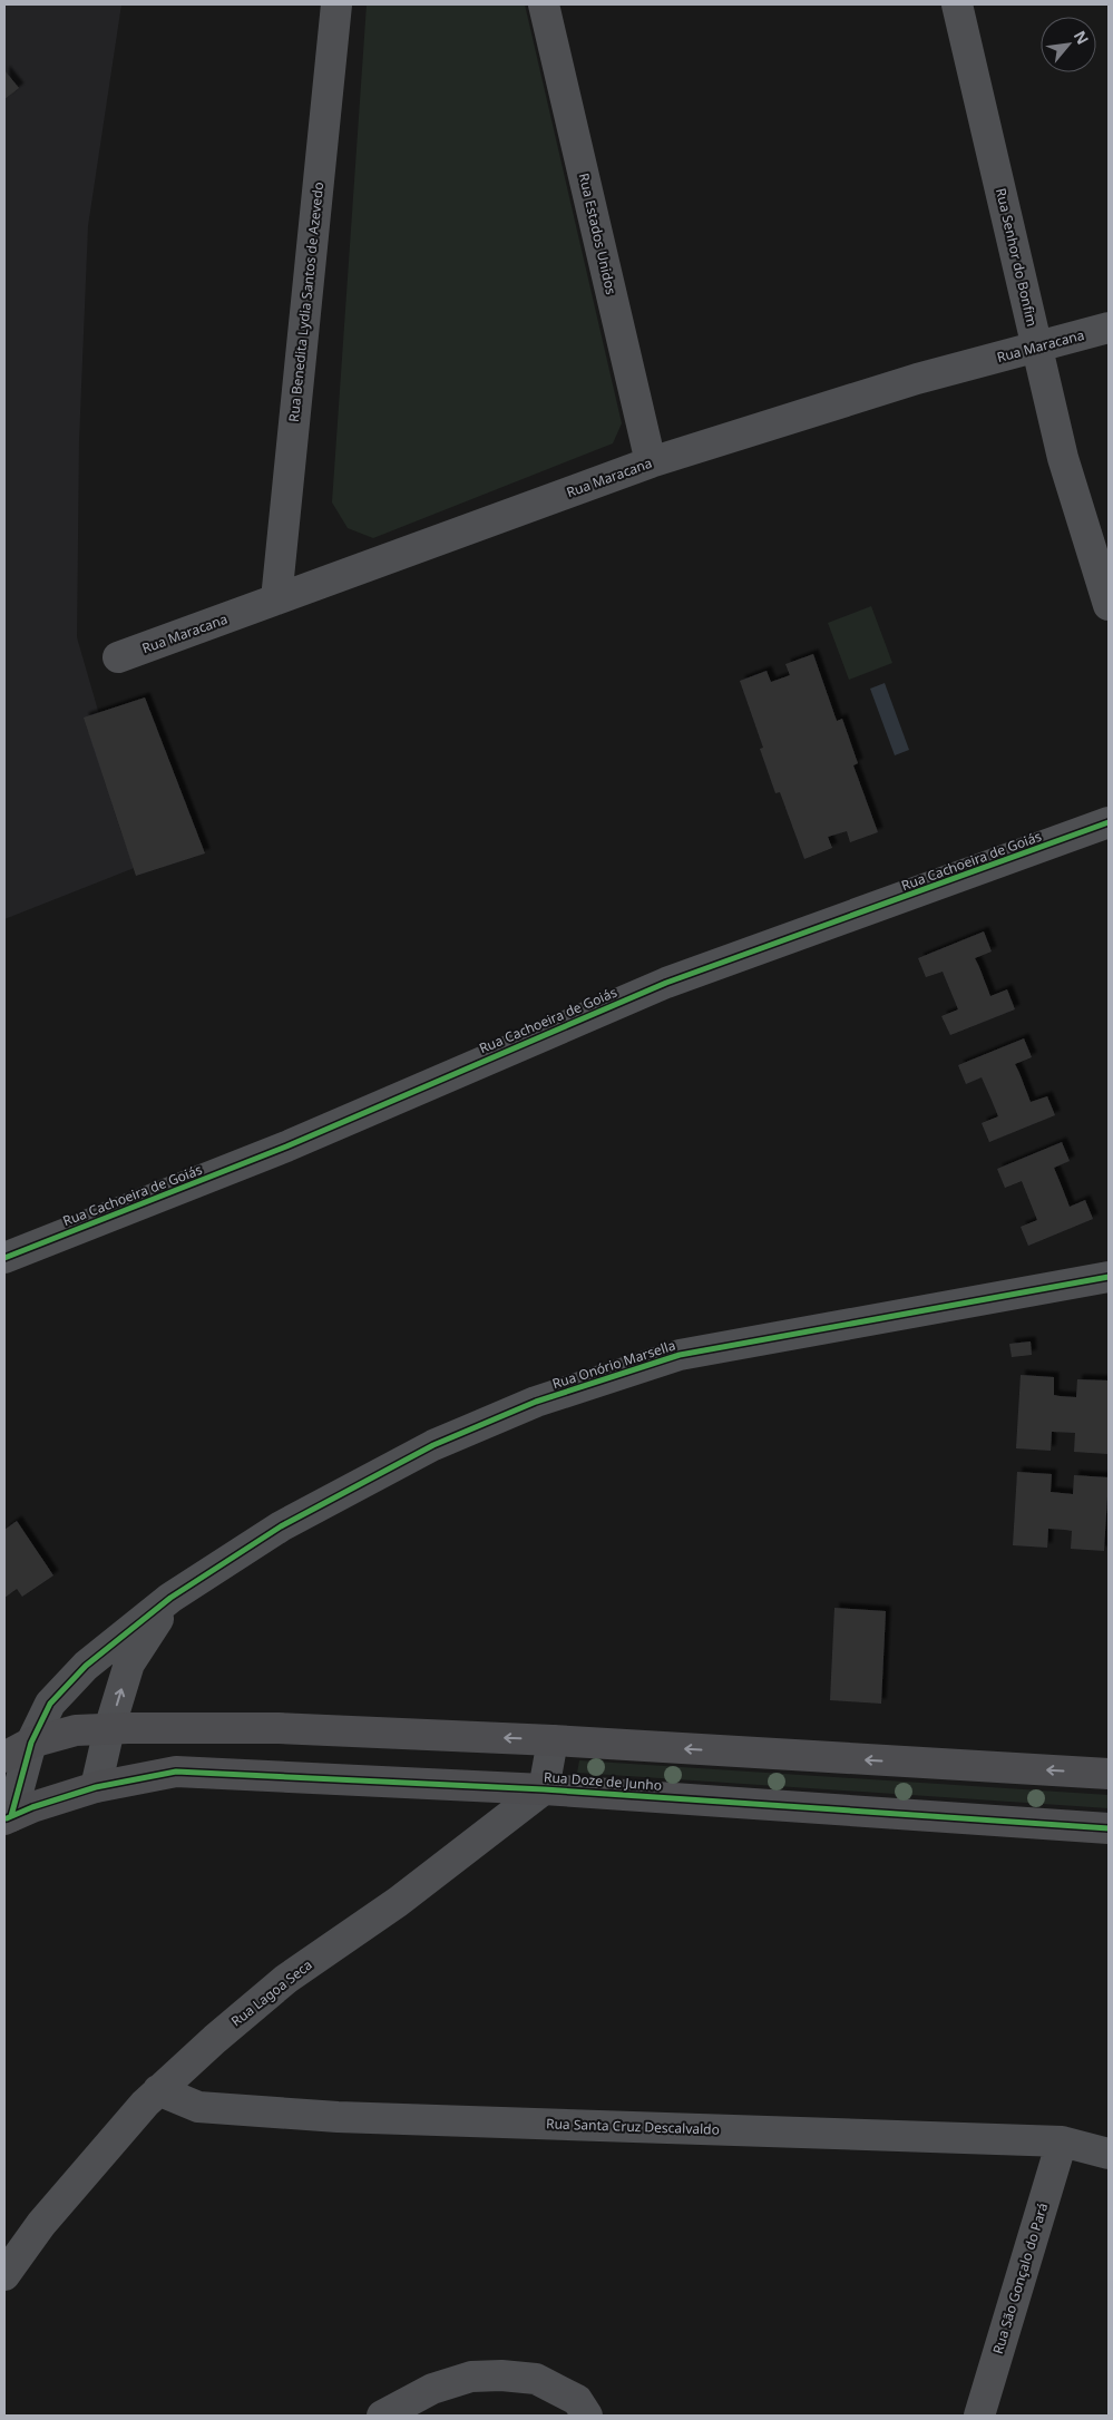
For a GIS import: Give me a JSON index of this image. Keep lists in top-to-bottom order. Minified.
{"streets":{"street":["Rua Estados Unidos","Rua Senhor do Bonfim","Rua Benedita Lydia Santos de Azevedo","Rua Maracana","Rua Cachoeira de Goiás","Rua Onório Marsella","Rua Doze de Junho","Rua Lagoa Seca","Rua Santa Cruz Descalvaldo","Rua São Gonçalo do Pará"]},"crossings":[["Rua Estados Unidos","Rua Maracana"],["Rua Senhor do Bonfim","Rua Maracana"],["Rua Benedita Lydia Santos de Azevedo","Rua Maracana"],["Rua Onório Marsella","Rua Doze de Junho"],["Rua Doze de Junho","Rua Lagoa Seca"],["Rua Lagoa Seca","Rua Santa Cruz Descalvaldo"],["Rua Santa Cruz Descalvaldo","Rua São Gonçalo do Pará"]],"north":"top right"}
